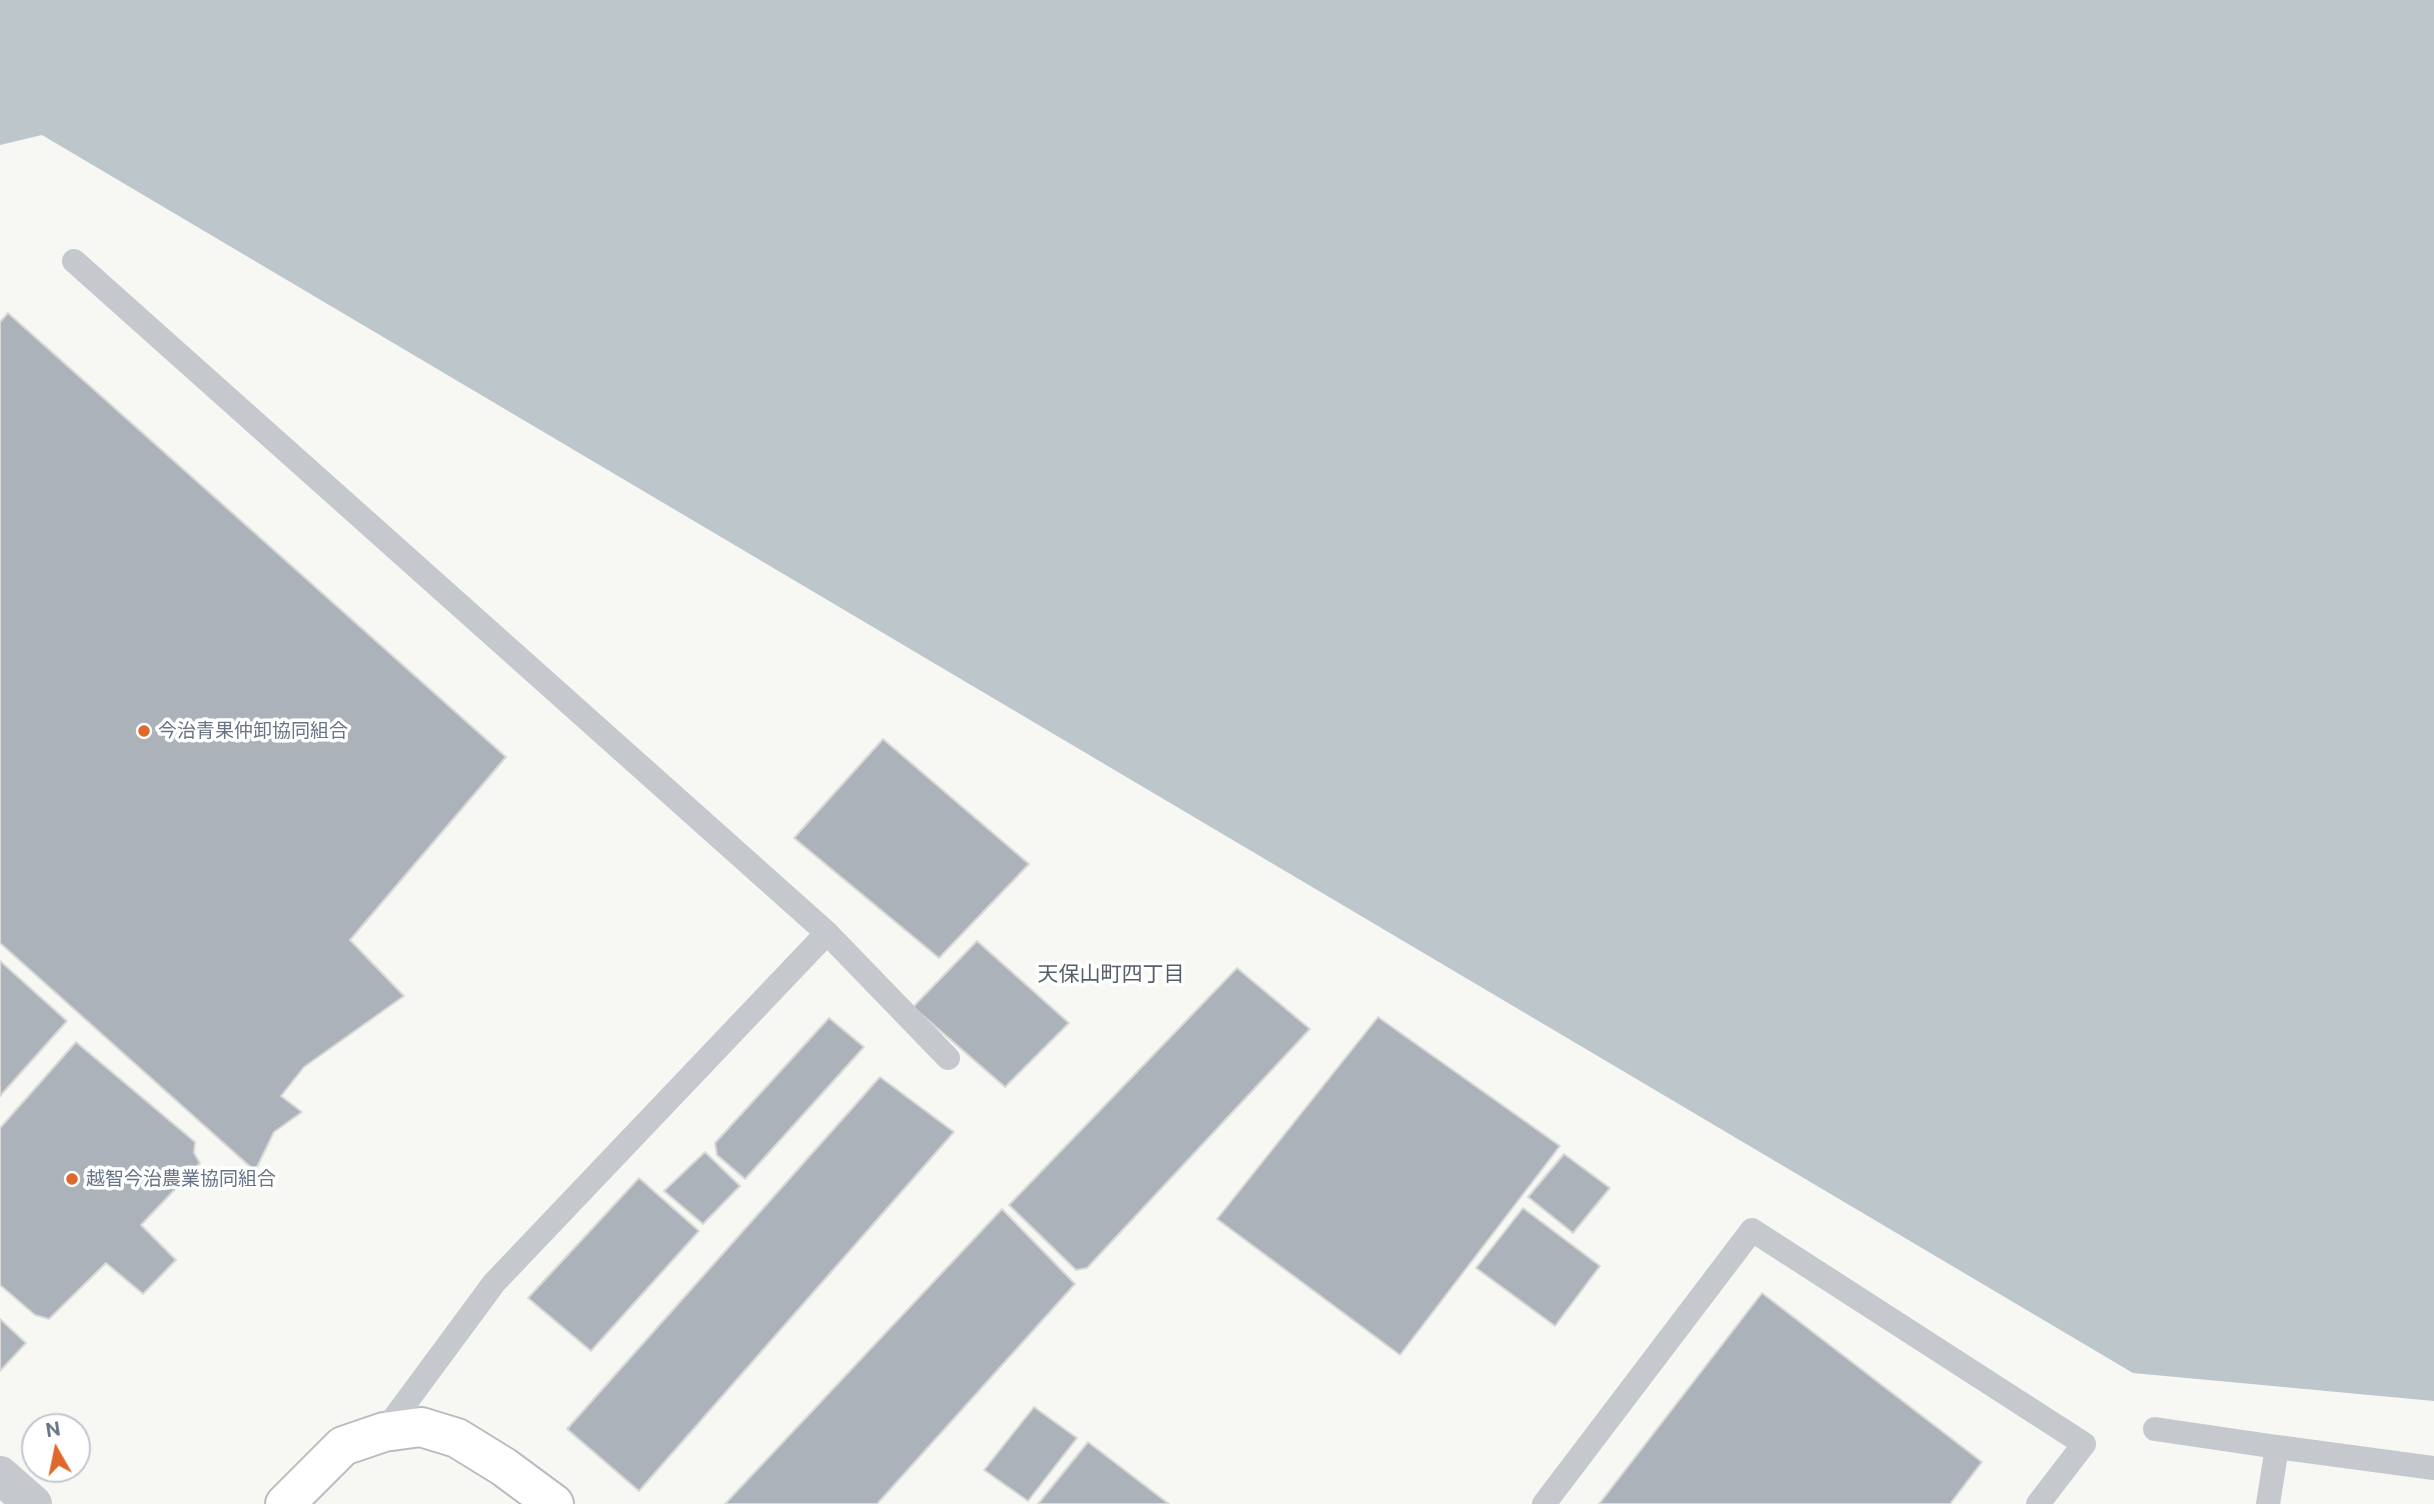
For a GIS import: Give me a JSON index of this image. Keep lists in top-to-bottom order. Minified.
{"districts":["天保山町四丁目"],"places":["今治青果仲卸協同組合","越智今治農業協同組合"],"north":"top"}
